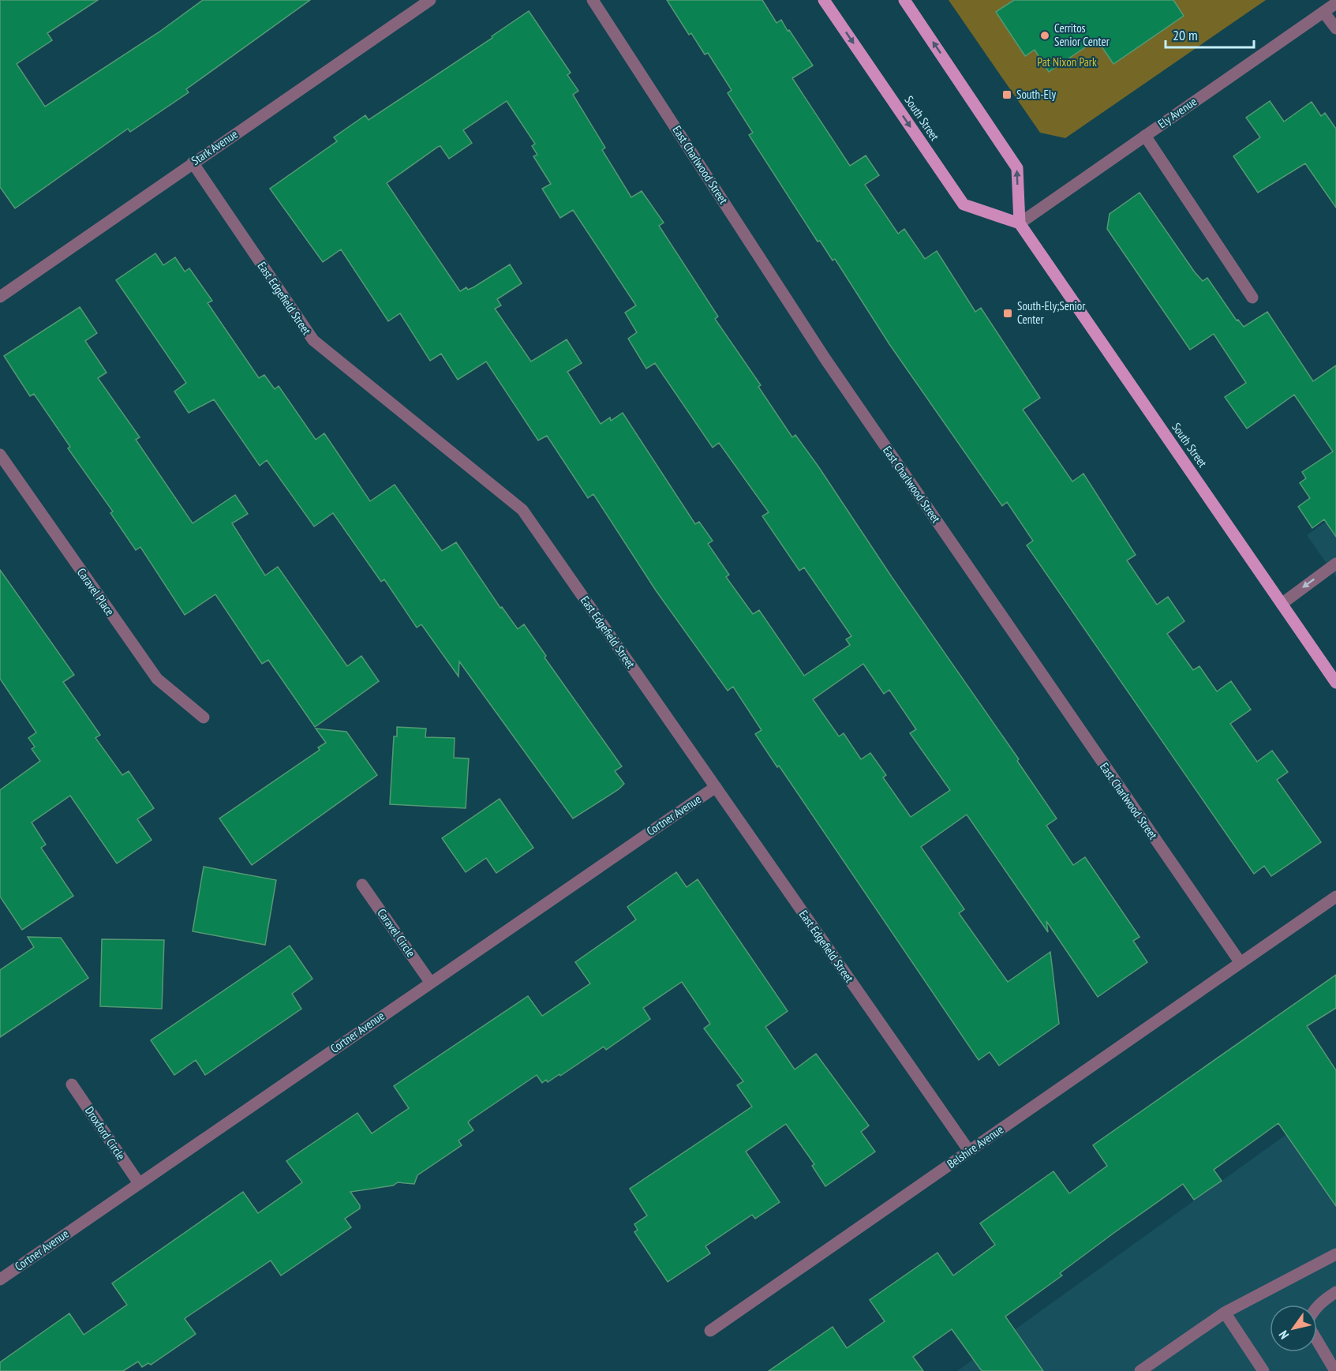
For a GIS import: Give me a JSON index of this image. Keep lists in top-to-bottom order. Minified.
{"streets":{"main road":["South Street"],"street":["Ely Avenue","Stark Avenue","East Charlwood Street","East Edgefield Street","Caravel Place","Cortner Avenue","Caravel Circle","Droxford Circle","Belshire Avenue"]},"crossings":[["Ely Avenue","South Street"],["Stark Avenue","East Edgefield Street"],["East Charlwood Street","Belshire Avenue"],["East Edgefield Street","Cortner Avenue"],["East Edgefield Street","Belshire Avenue"],["Cortner Avenue","Caravel Circle"],["Cortner Avenue","Droxford Circle"]],"parks":["Pat Nixon Park"],"places":{"other":["Cerritos Senior Center"],"transit":["South-Ely","South-Ely;Senior Center"]},"scale_bar":"20 m","north":"bottom left"}
